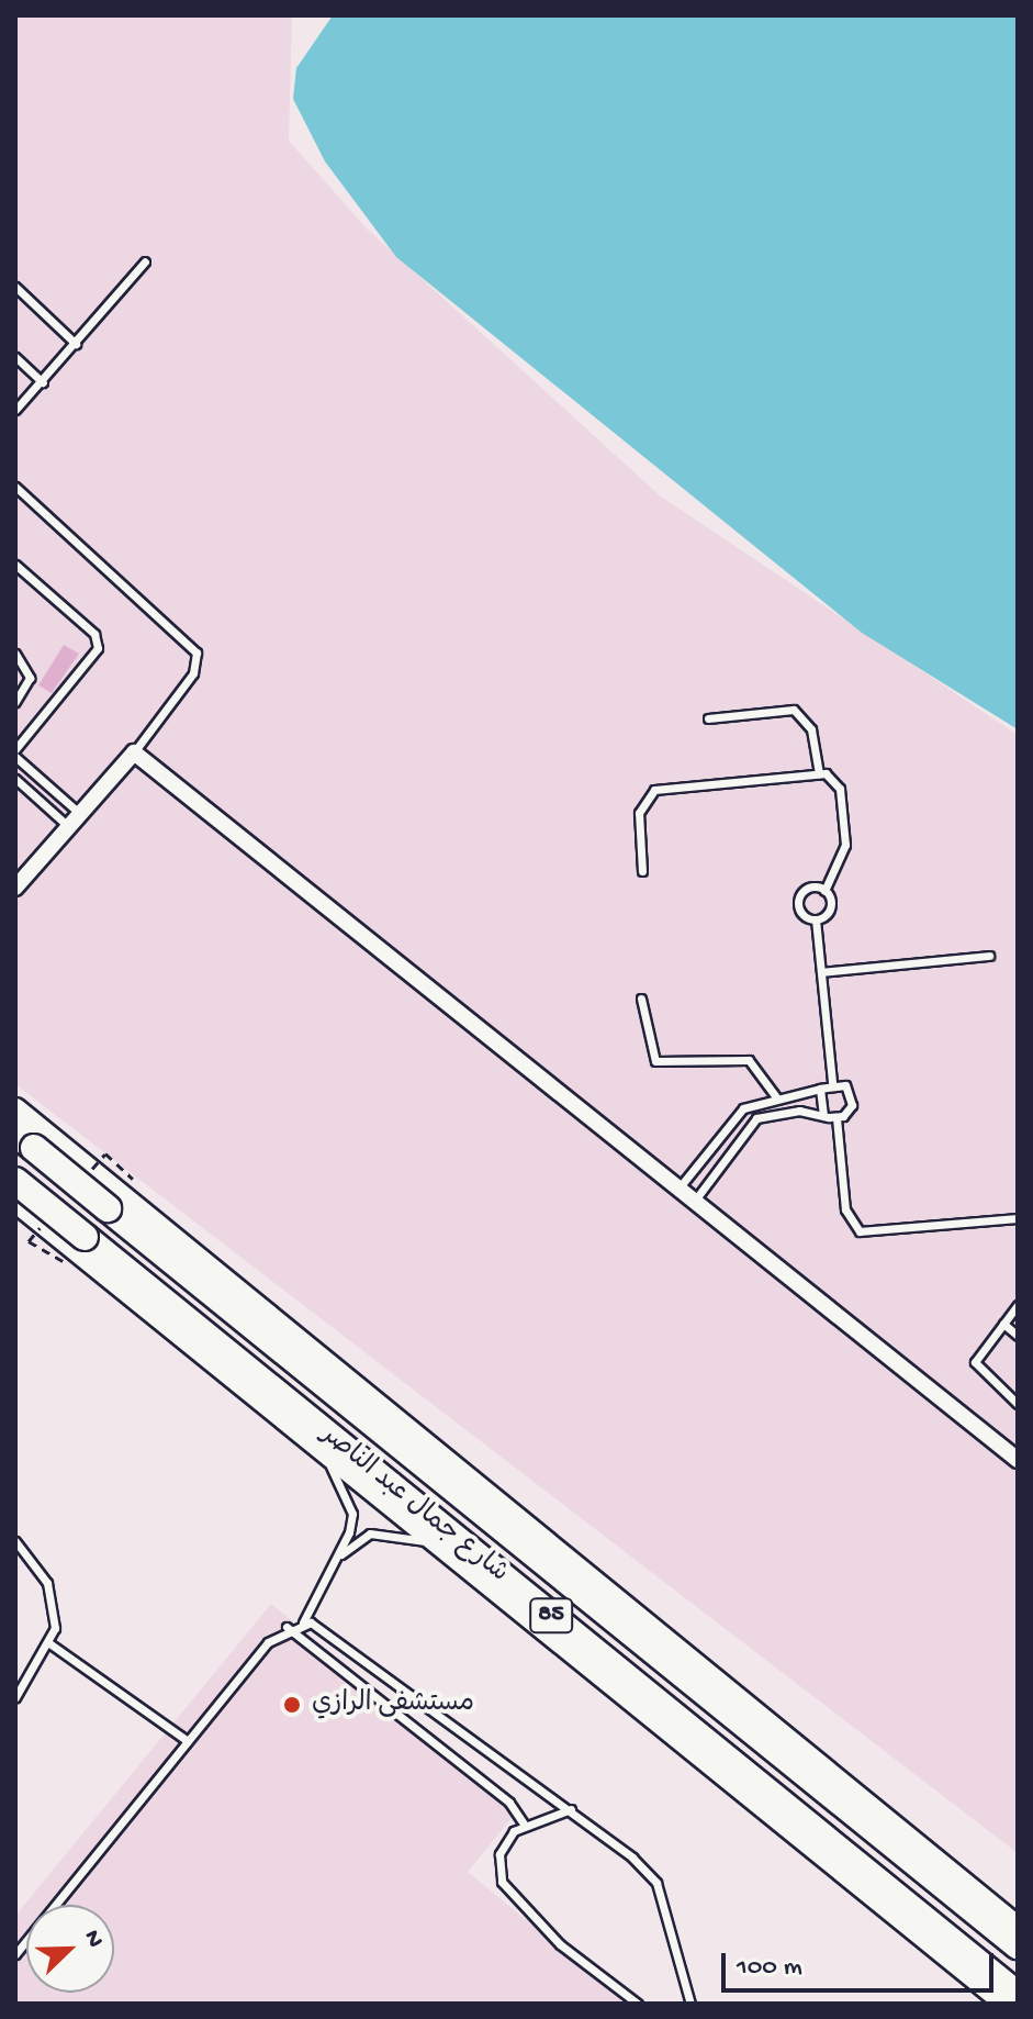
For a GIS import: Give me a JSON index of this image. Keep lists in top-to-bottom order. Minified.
{"streets":{"highway":["شارع جمال عبد الناصر","85"]},"places":["مستشفى الرازي"],"scale_bar":"100 m","north":"top right"}
